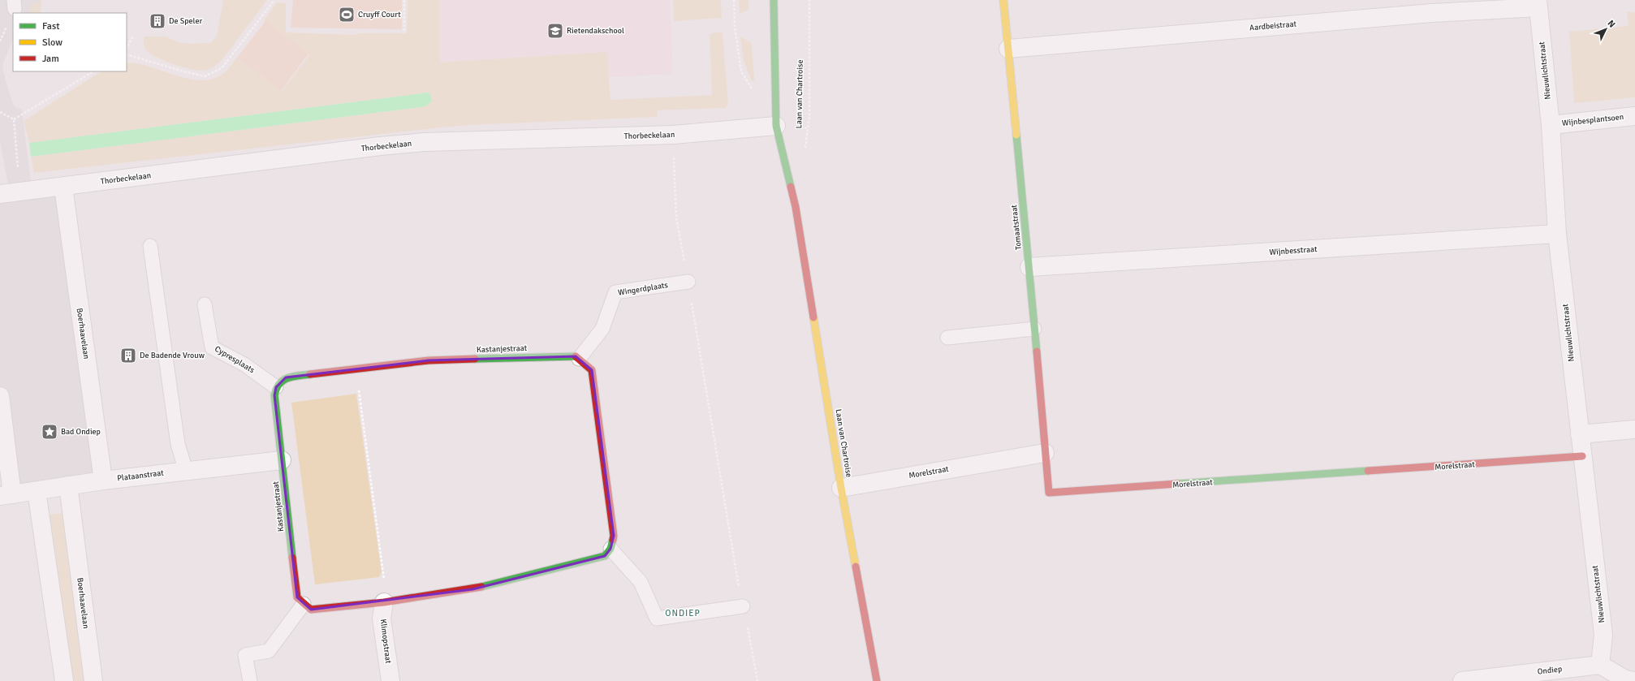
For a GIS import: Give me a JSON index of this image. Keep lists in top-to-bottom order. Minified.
{"streets":{"street":["Aardbeistraat","Nieuwlichtstraat","Laan van Chartroise","Wijnbesplantsoen","Thorbeckelaan","Tomaatstraat","Wijnbesstraat","Boerhaavelaan","Kastanjestraat","Morelstraat","Plataanstraat","Klimopstraat","Ondiep"],"lane":["Wingerdplaats","Cypresplaats"]},"crossings":[["Aardbeistraat","Nieuwlichtstraat"],["Aardbeistraat","Tomaatstraat"],["Nieuwlichtstraat","Wijnbesplantsoen"],["Nieuwlichtstraat","Wijnbesstraat"],["Nieuwlichtstraat","Morelstraat"],["Nieuwlichtstraat","Ondiep"],["Laan van Chartroise","Thorbeckelaan"],["Laan van Chartroise","Morelstraat"],["Thorbeckelaan","Boerhaavelaan"],["Tomaatstraat","Wijnbesstraat"],["Tomaatstraat","Morelstraat"],["Wingerdplaats","Kastanjestraat"],["Boerhaavelaan","Plataanstraat"],["Kastanjestraat","Cypresplaats"],["Kastanjestraat","Plataanstraat"]],"districts":["ONDIEP"],"places":{"sports":["Cruyff Court"],"building":["De Speler","De Badende Vrouw"],"school or university":["Rietendakschool"],"place":["Bad Ondiep"]},"legend":["Fast","Slow","Jam"],"north":"top right"}
